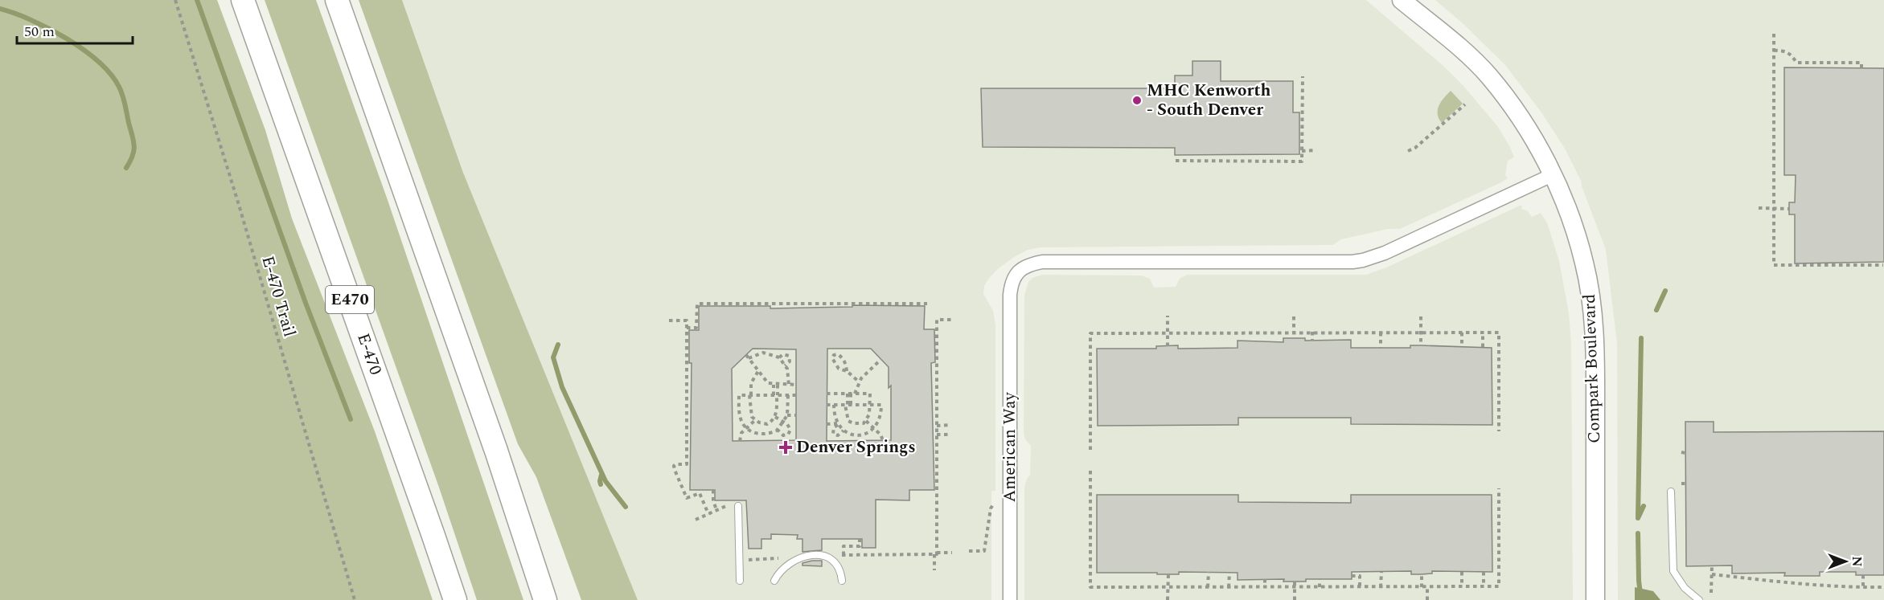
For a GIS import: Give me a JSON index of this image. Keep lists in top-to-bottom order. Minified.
{"streets":{"highway":["E470","E-470"],"street":["Compark Boulevard","American Way"],"path":["E-470 Trail"]},"crossings":[["Compark Boulevard","American Way"]],"places":{"other":["MHC Kenworth - South Denver"],"health":["Denver Springs"]},"scale_bar":"50 m","north":"right"}
